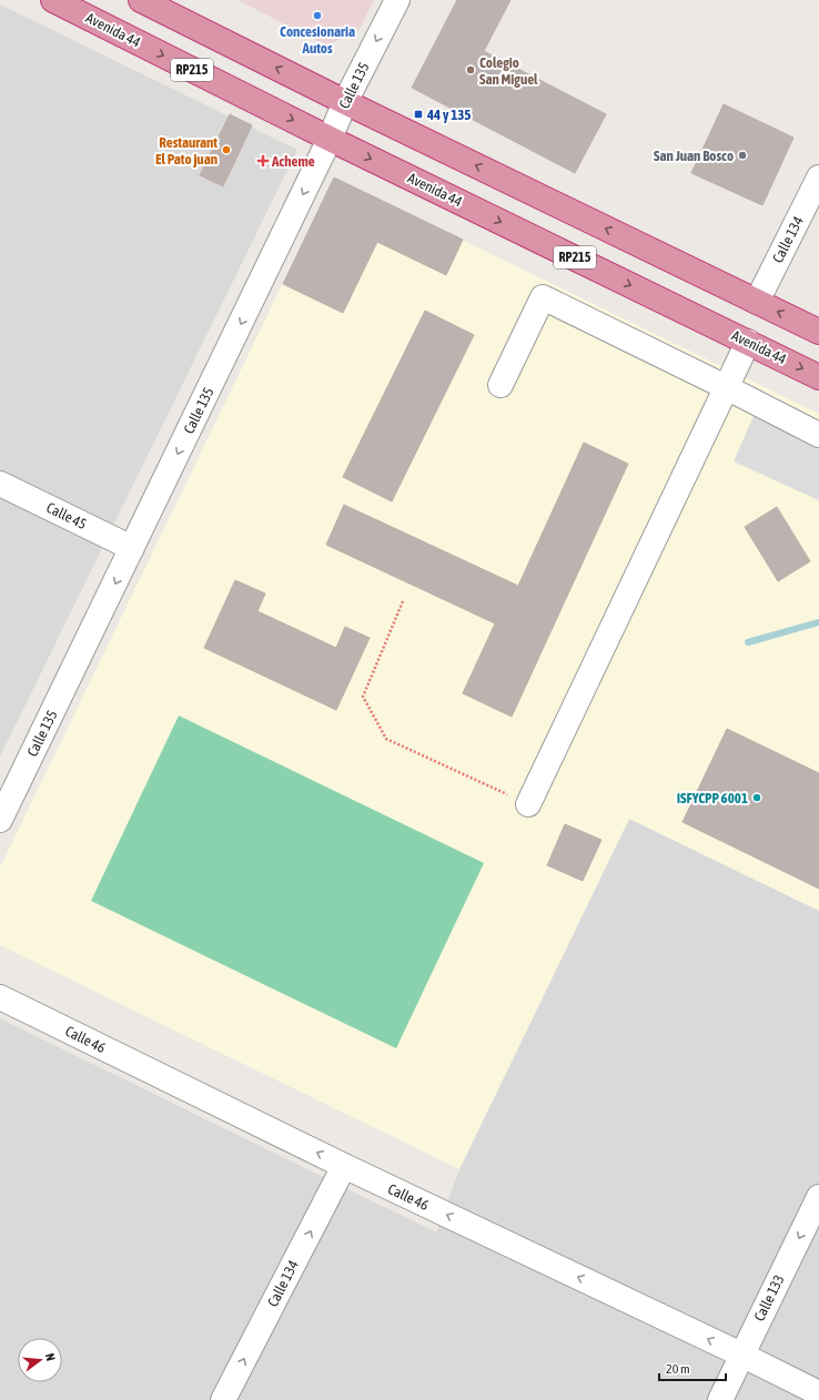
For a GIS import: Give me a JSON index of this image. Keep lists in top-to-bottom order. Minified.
{"streets":{"highway":["Avenida 44","RP215"],"street":["Calle 135","Calle 134","Calle 45","Calle 46","Calle 133"]},"crossings":[["Avenida 44","Calle 135"],["RP215","Calle 135"],["RP215","Calle 134"],["Calle 135","Calle 45"],["Calle 134","Calle 46"],["Calle 46","Calle 133"]],"one_way":["Calle 135","Calle 134","Calle 46","Calle 133"],"places":{"other":["Concesionaria Autos","Colegio San Miguel","Restaurant El Pato juan","San Juan Bosco","ISFYCPP 6001"],"transit":["44 y 135"],"health":["Acheme"]},"scale_bar":"20 m","north":"right"}
